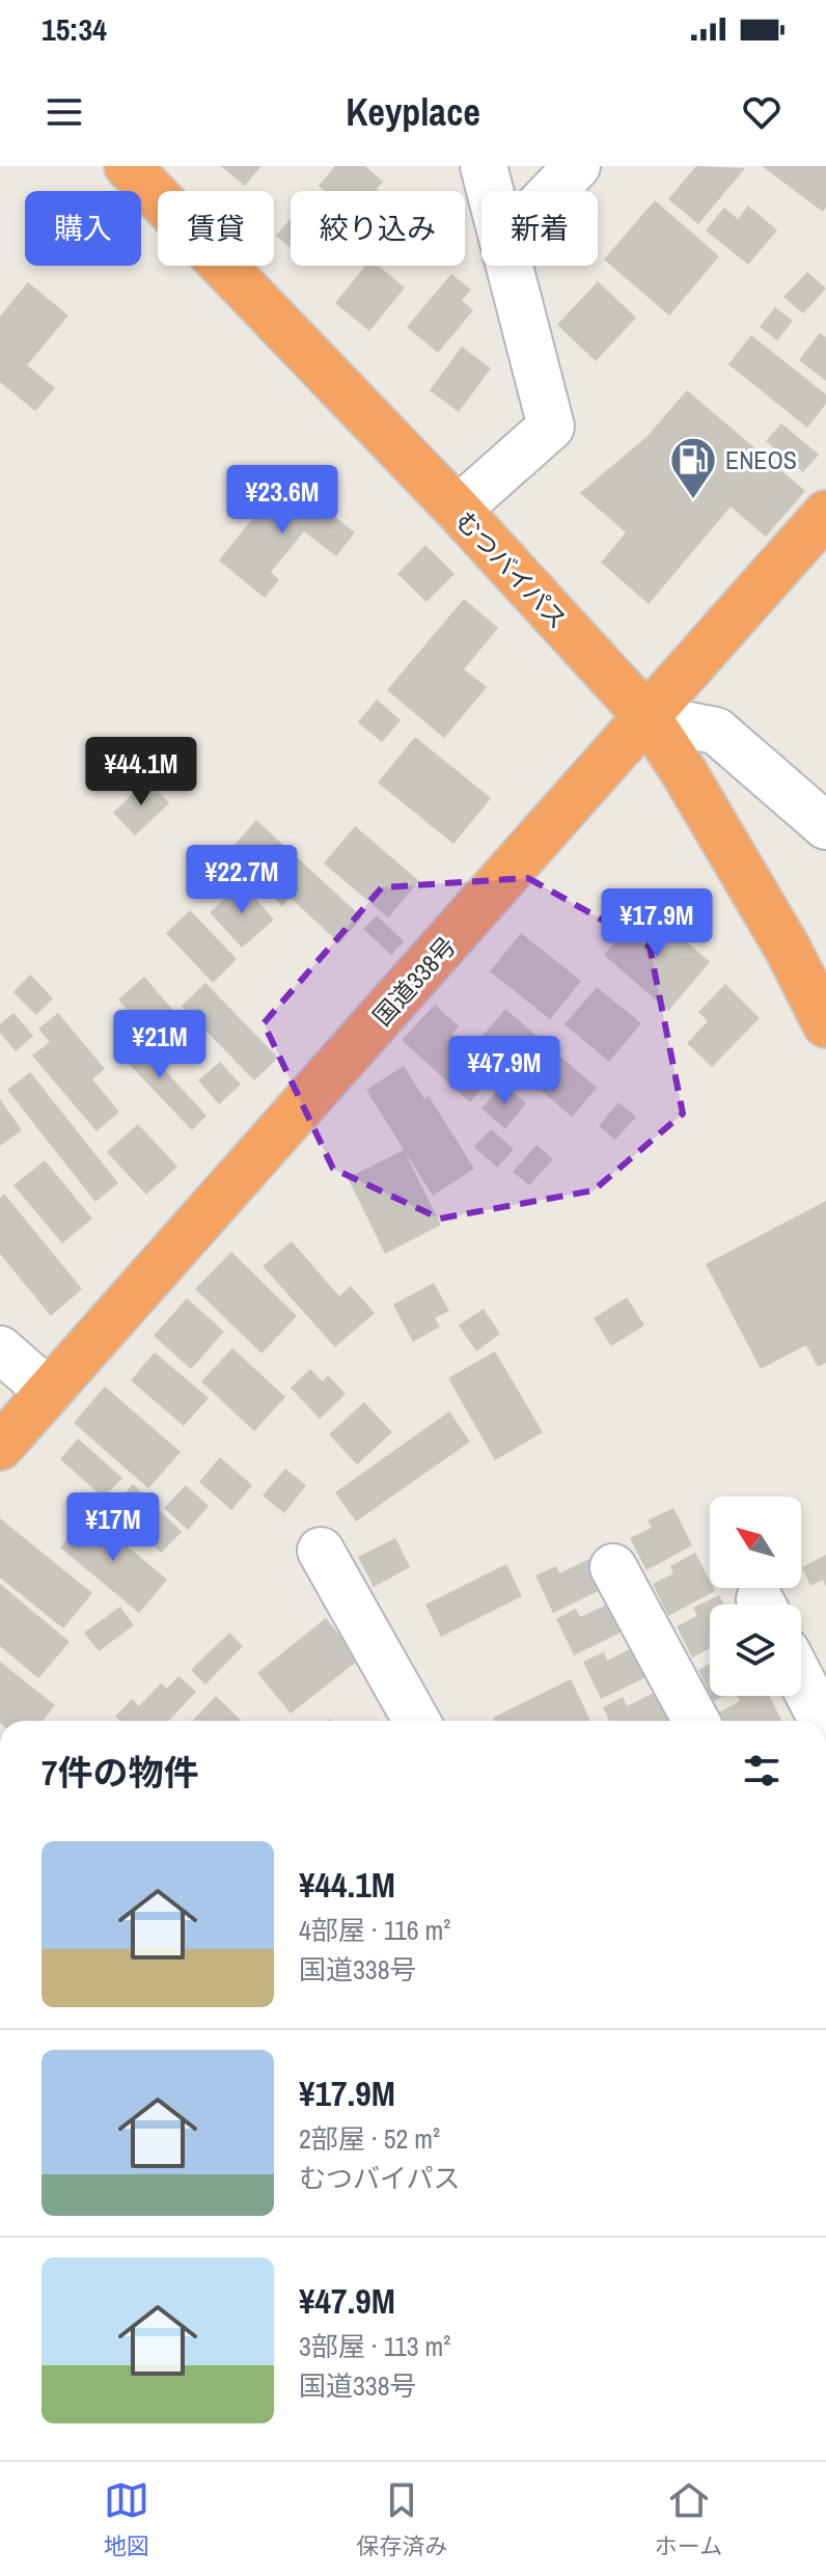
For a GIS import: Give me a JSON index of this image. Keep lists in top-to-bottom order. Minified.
{"streets":{"highway":["むつバイパス","国道338号"]},"crossings":[["むつバイパス","国道338号"]],"places":{"fuel station":["ENEOS"]},"north":"top left","page":{"status":"15:34","header":"Keyplace","chip":["購入","賃貸","絞り込み","新着"],"price":["¥23.6M","¥44.1M","¥22.7M","¥17.9M","¥21M","¥47.9M","¥17M"],"heading":"7件の物件","list":[{"name":"¥44.1M","note":"4部屋 · 116 m² · 国道338号"},{"name":"¥17.9M","note":"2部屋 · 52 m² · むつバイパス"},{"name":"¥47.9M","note":"3部屋 · 113 m² · 国道338号"}],"tabs":["地図","保存済み","ホーム"]}}
